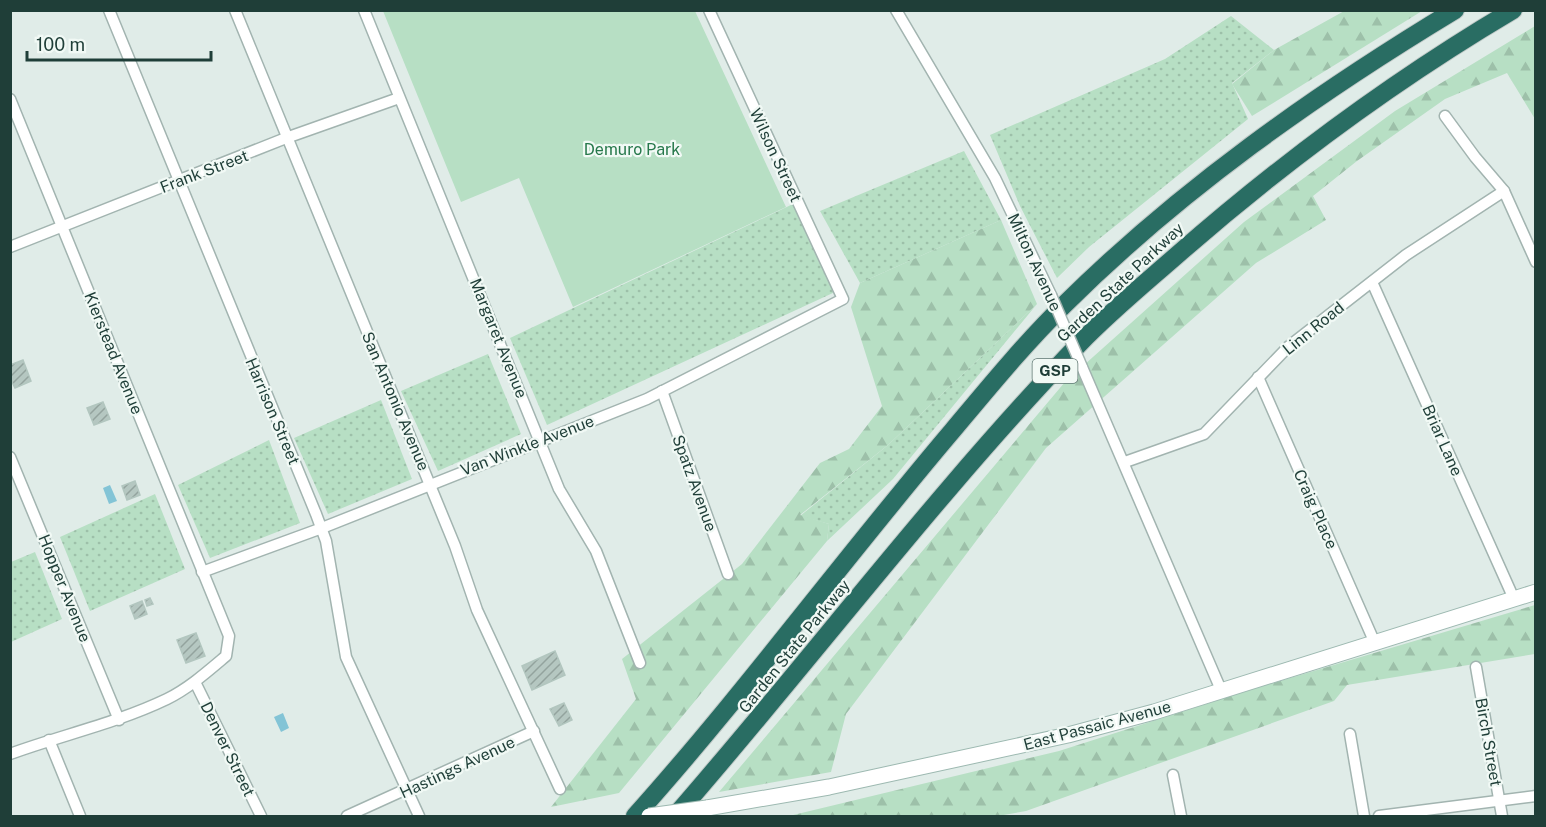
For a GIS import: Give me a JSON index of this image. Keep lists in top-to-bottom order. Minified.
{"streets":{"highway":["Garden State Parkway","GSP"],"main road":["East Passaic Avenue"],"street":["Wilson Street","Frank Street","Milton Avenue","Linn Road","Margaret Avenue","Kierstead Avenue","San Antonio Avenue","Harrison Street","Briar Lane","Van Winkle Avenue","Spatz Avenue","Craig Place","Hopper Avenue","Birch Street","Denver Street","Hastings Avenue"]},"crossings":[["Wilson Street","Van Winkle Avenue"],["Frank Street","Margaret Avenue"],["Frank Street","Kierstead Avenue"],["Frank Street","San Antonio Avenue"],["Frank Street","Harrison Street"],["Milton Avenue","Linn Road"],["Milton Avenue","East Passaic Avenue"],["Linn Road","Briar Lane"],["Linn Road","Craig Place"],["Margaret Avenue","Van Winkle Avenue"],["Kierstead Avenue","Van Winkle Avenue"],["Kierstead Avenue","Denver Street"],["San Antonio Avenue","Van Winkle Avenue"],["San Antonio Avenue","Hastings Avenue"],["Harrison Street","Van Winkle Avenue"],["Harrison Street","Hastings Avenue"],["Briar Lane","East Passaic Avenue"],["Van Winkle Avenue","Spatz Avenue"],["Craig Place","East Passaic Avenue"]],"parks":["Demuro Park"],"scale_bar":"100 m"}
